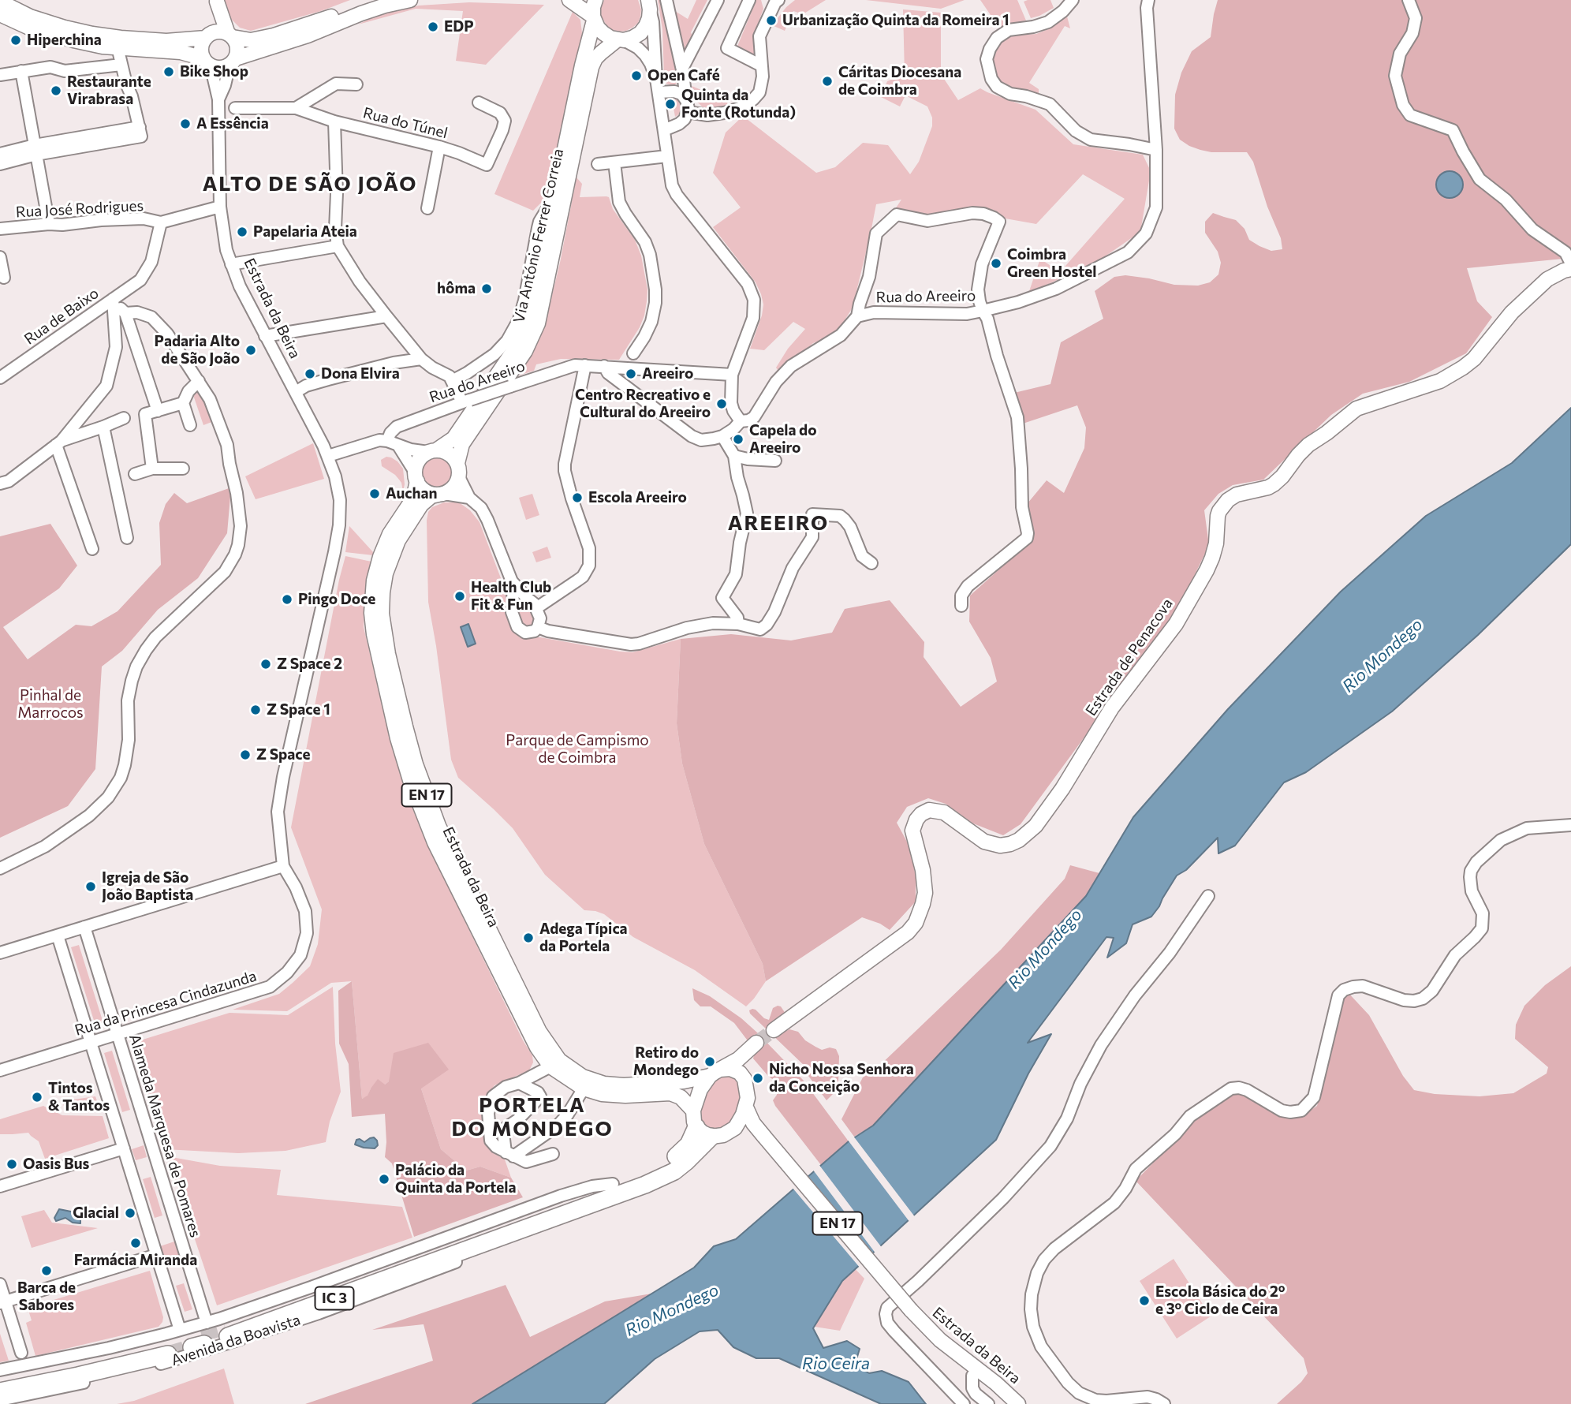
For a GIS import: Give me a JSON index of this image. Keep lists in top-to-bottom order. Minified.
{"streets":{"highway":["IC 3","Avenida da Boavista"],"main road":["Via António Ferrer Correia","Estrada da Beira","Estrada de Penacova","EN 17"],"street":["Rua do Túnel","Rua José Rodrigues","Rua do Areeiro","Rua de Baixo","Rua da Princesa Cindazunda","Alameda Marquesa de Pomares"]},"crossings":[["Rua José Rodrigues","Rua de Baixo"],["Via António Ferrer Correia","Estrada da Beira"],["Estrada da Beira","Rua da Princesa Cindazunda"],["Estrada da Beira","Avenida da Boavista"],["Rua da Princesa Cindazunda","Alameda Marquesa de Pomares"],["Alameda Marquesa de Pomares","Avenida da Boavista"]],"districts":["ALTO DE SÃO JOÃO","AREEIRO","PORTELA DO MONDEGO"],"water":["Rio Mondego","Rio Ceira"],"parks":["Pinhal de Marrocos","Parque de Campismo de Coimbra"],"places":["Urbanização Quinta da Romeira 1","EDP","Hiperchina","Bike Shop","Open Café","Cáritas Diocesana de Coimbra","Restaurante Virabrasa","Quinta da Fonte (Rotunda)","A Essência","Papelaria Ateia","Coimbra Green Hostel","hôma","Padaria Alto de São João","Dona Elvira","Areeiro","Centro Recreativo e Cultural do Areeiro","Capela do Areeiro","Auchan","Escola Areeiro","Health Club Fit & Fun","Pingo Doce","Z Space 2","Z Space 1","Z Space","Igreja de São João Baptista","Adega Típica da Portela","Retiro do Mondego","Nicho Nossa Senhora da Conceição","Tintos & Tantos","Oasis Bus","Palácio da Quinta da Portela","Glacial","Farmácia Miranda","Barca de Sabores","Escola Básica do 2º e 3º Ciclo de Ceira"]}
